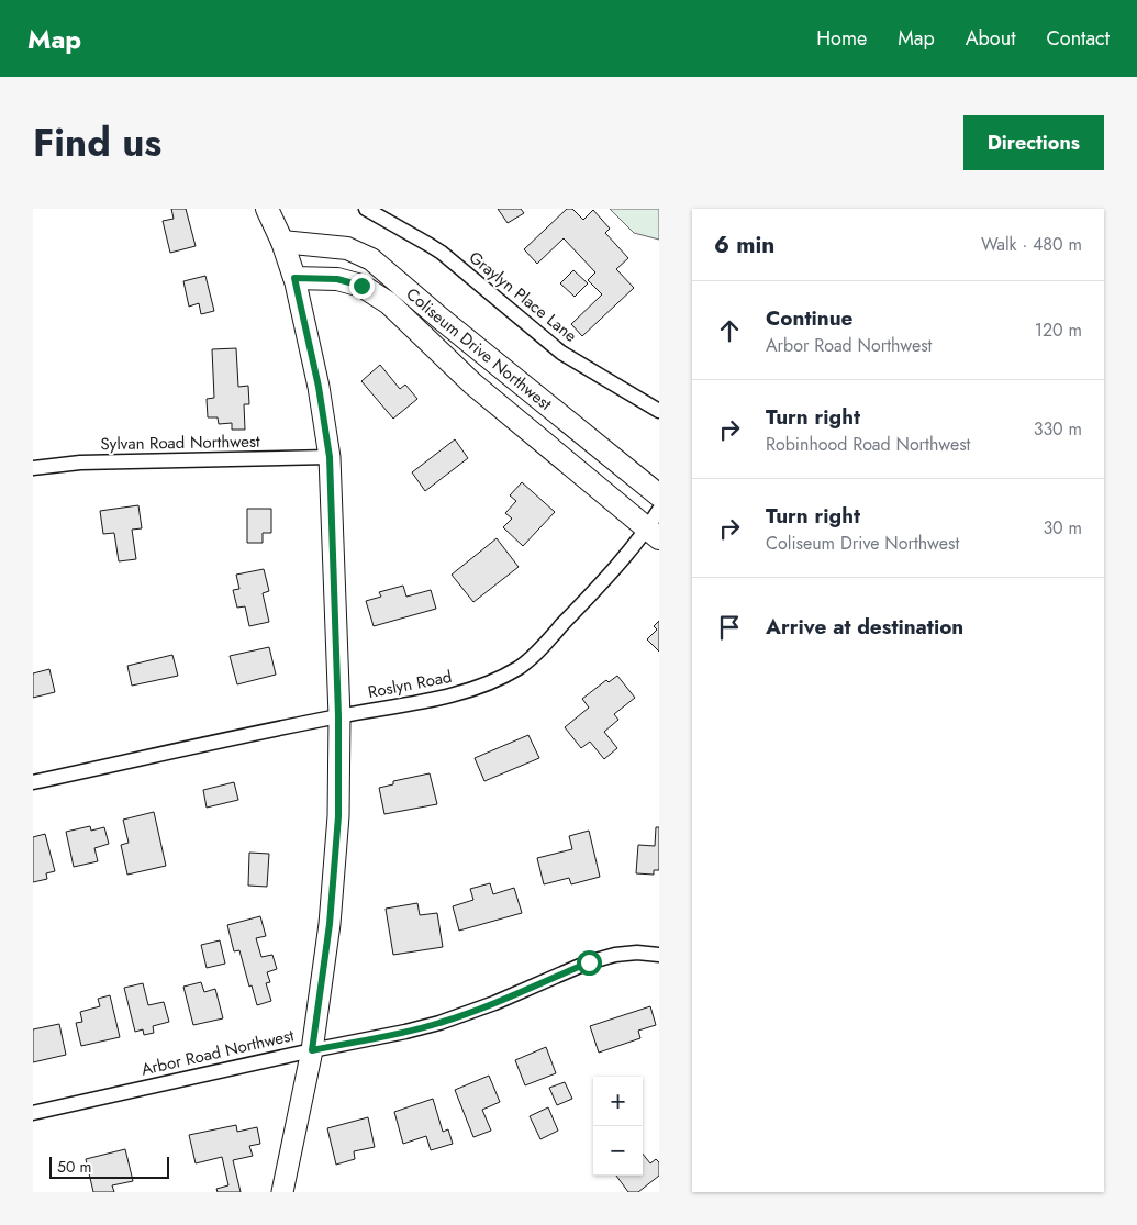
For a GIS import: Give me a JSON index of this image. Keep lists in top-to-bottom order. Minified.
{"streets":{"main road":["Coliseum Drive Northwest"],"street":["Graylyn Place Lane","Sylvan Road Northwest","Roslyn Road","Arbor Road Northwest"]},"crossings":[["Coliseum Drive Northwest","Roslyn Road"]],"scale_bar":"50 m","page":{"header":"Map","nav":["Home","Map","About","Contact"],"title":"Find us","buttons":"Directions","heading":["6 min","Walk · 480 m"],"list":[["Continue","Arbor Road Northwest","120 m"],["Turn right","Robinhood Road Northwest","330 m"],["Turn right","Coliseum Drive Northwest","30 m"],"Arrive at destination"],"map_buttons":["+","−"],"scale":"50 m"}}
